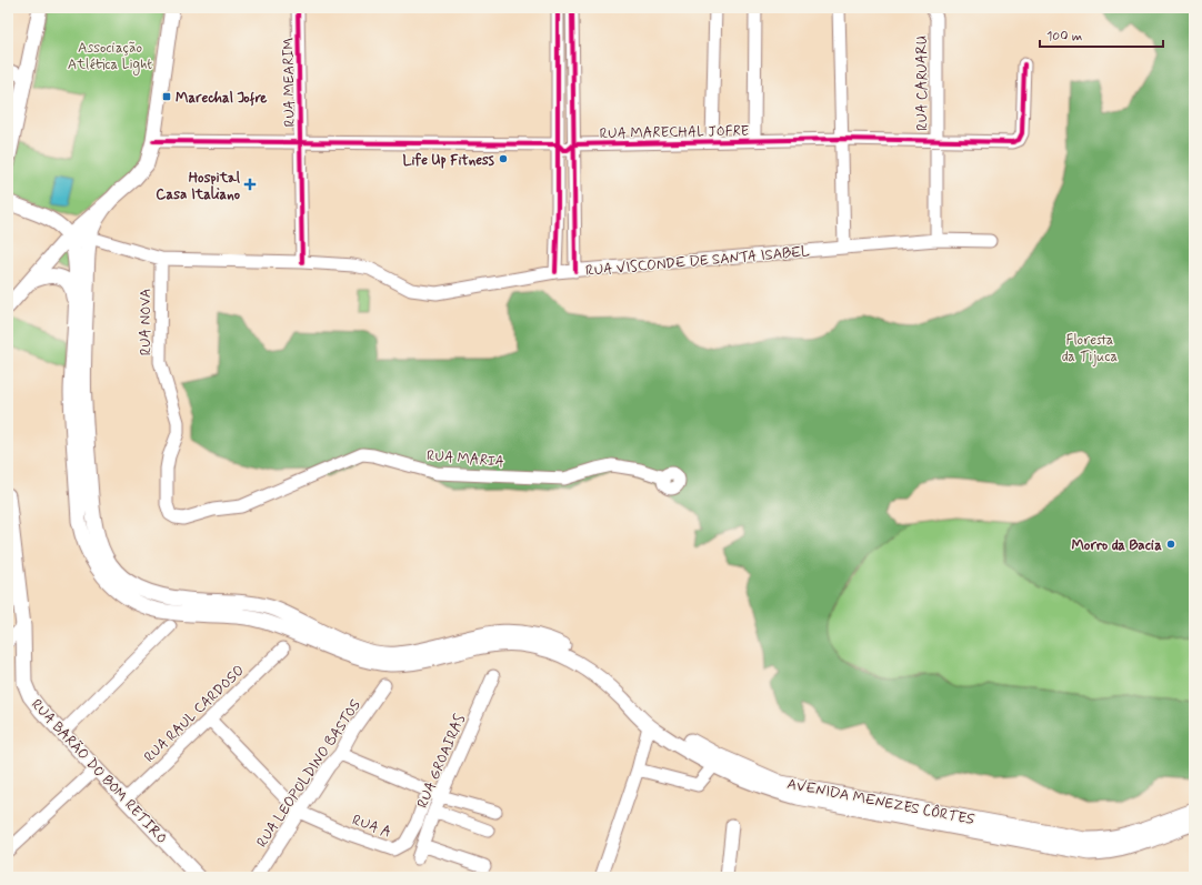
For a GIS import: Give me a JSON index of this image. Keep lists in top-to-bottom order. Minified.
{"streets":{"main road":["RUA BARÃO DO BOM RETIRO","AVENIDA MENEZES CÔRTES"],"street":["RUA MEARIM","RUA CARUARU","RUA MARECHAL JOFRE","RUA VISCONDE DE SANTA ISABEL","RUA NOVA","RUA MARIA","RUA RAUL CARDOSO","RUA GROAIRAS","RUA LEOPOLDINO BASTOS","RUA A"]},"crossings":[["RUA MEARIM","RUA MARECHAL JOFRE"],["RUA MEARIM","RUA VISCONDE DE SANTA ISABEL"],["RUA CARUARU","RUA MARECHAL JOFRE"],["RUA CARUARU","RUA VISCONDE DE SANTA ISABEL"],["RUA VISCONDE DE SANTA ISABEL","RUA NOVA"],["RUA VISCONDE DE SANTA ISABEL","AVENIDA MENEZES CÔRTES"],["RUA NOVA","RUA MARIA"],["RUA RAUL CARDOSO","RUA BARÃO DO BOM RETIRO"],["RUA LEOPOLDINO BASTOS","RUA A"]],"parks":["Associação Atlética Light","Floresta da Tijuca"],"places":{"transit":["Marechal Jofre"],"other":["Life Up Fitness","Morro da Bacia"],"health":["Hospital Casa Italiano"]},"scale_bar":"100 m"}
